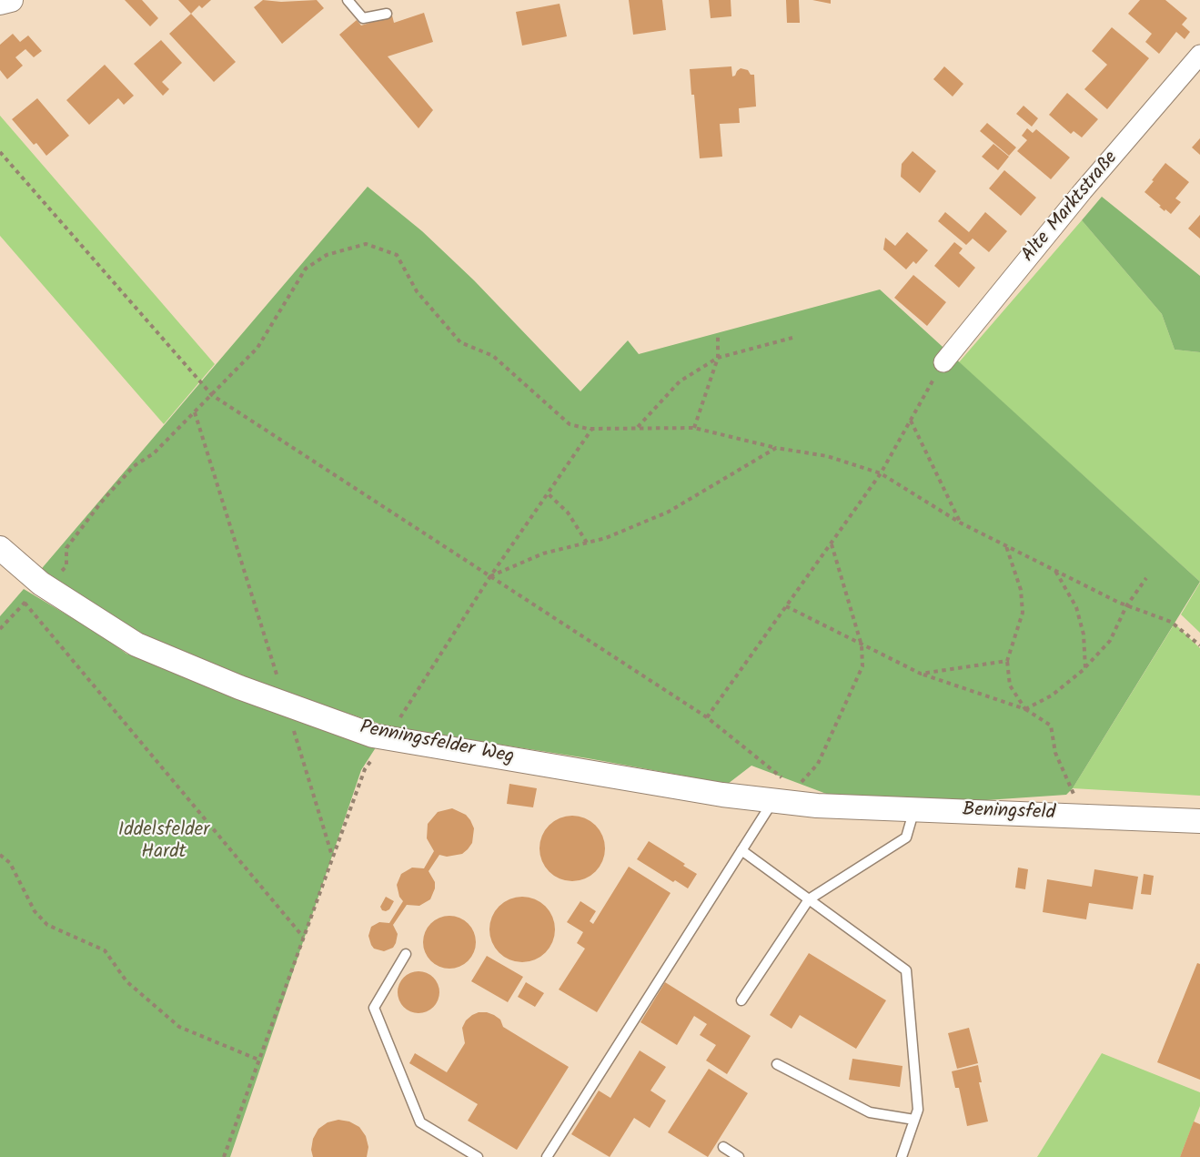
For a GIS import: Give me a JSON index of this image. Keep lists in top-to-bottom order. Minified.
{"streets":{"street":["Alte Marktstraße","Penningsfelder Weg","Beningsfeld"]},"crossings":[["Penningsfelder Weg","Beningsfeld"]],"parks":["Iddelsfelder Hardt"]}
